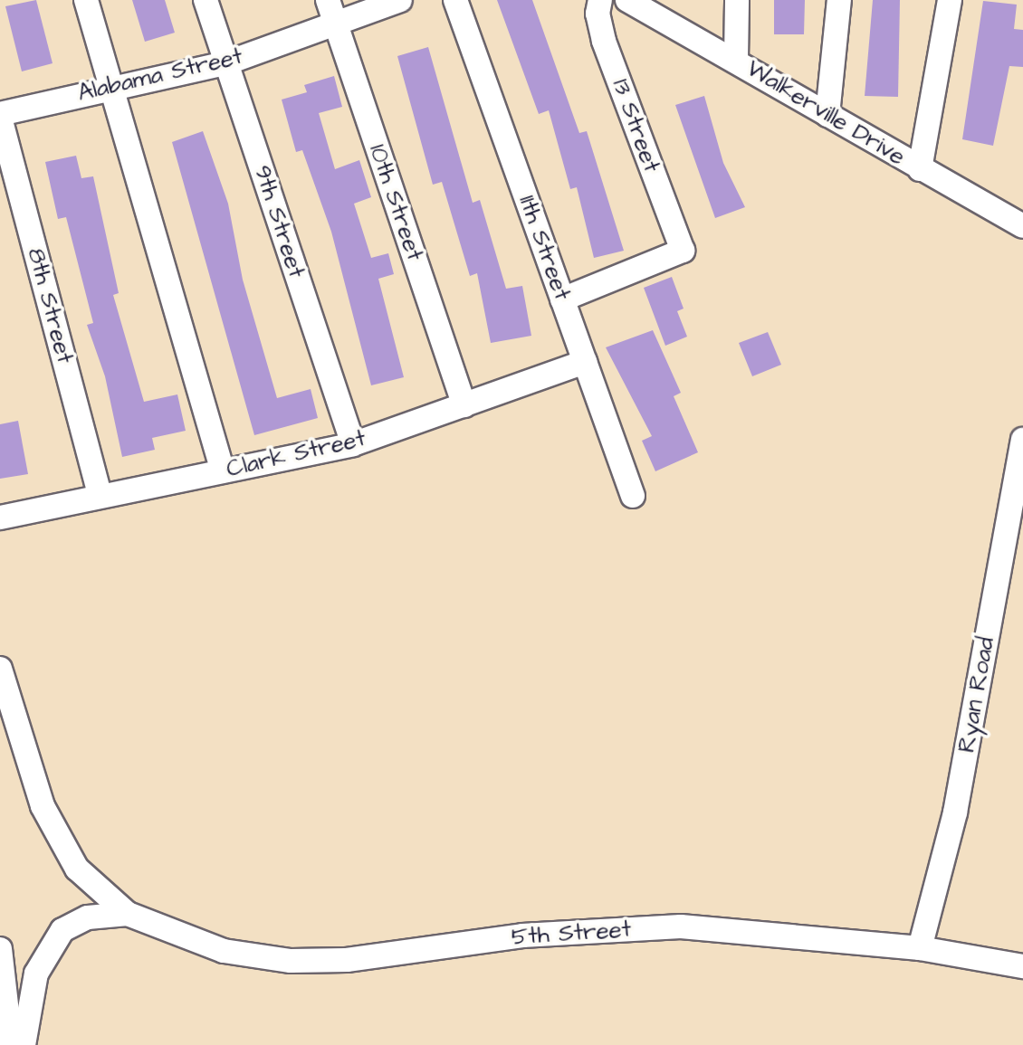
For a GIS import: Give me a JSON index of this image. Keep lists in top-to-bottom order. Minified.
{"streets":{"street":["Alabama Street","Walkerville Drive","13 Street","10th Street","9th Street","11th Street","8th Street","Clark Street","Ryan Road","5th Street"]},"crossings":[["Alabama Street","10th Street"],["Alabama Street","9th Street"],["Alabama Street","8th Street"],["13 Street","11th Street"],["10th Street","Clark Street"],["9th Street","Clark Street"],["11th Street","Clark Street"],["8th Street","Clark Street"],["Ryan Road","5th Street"]]}
